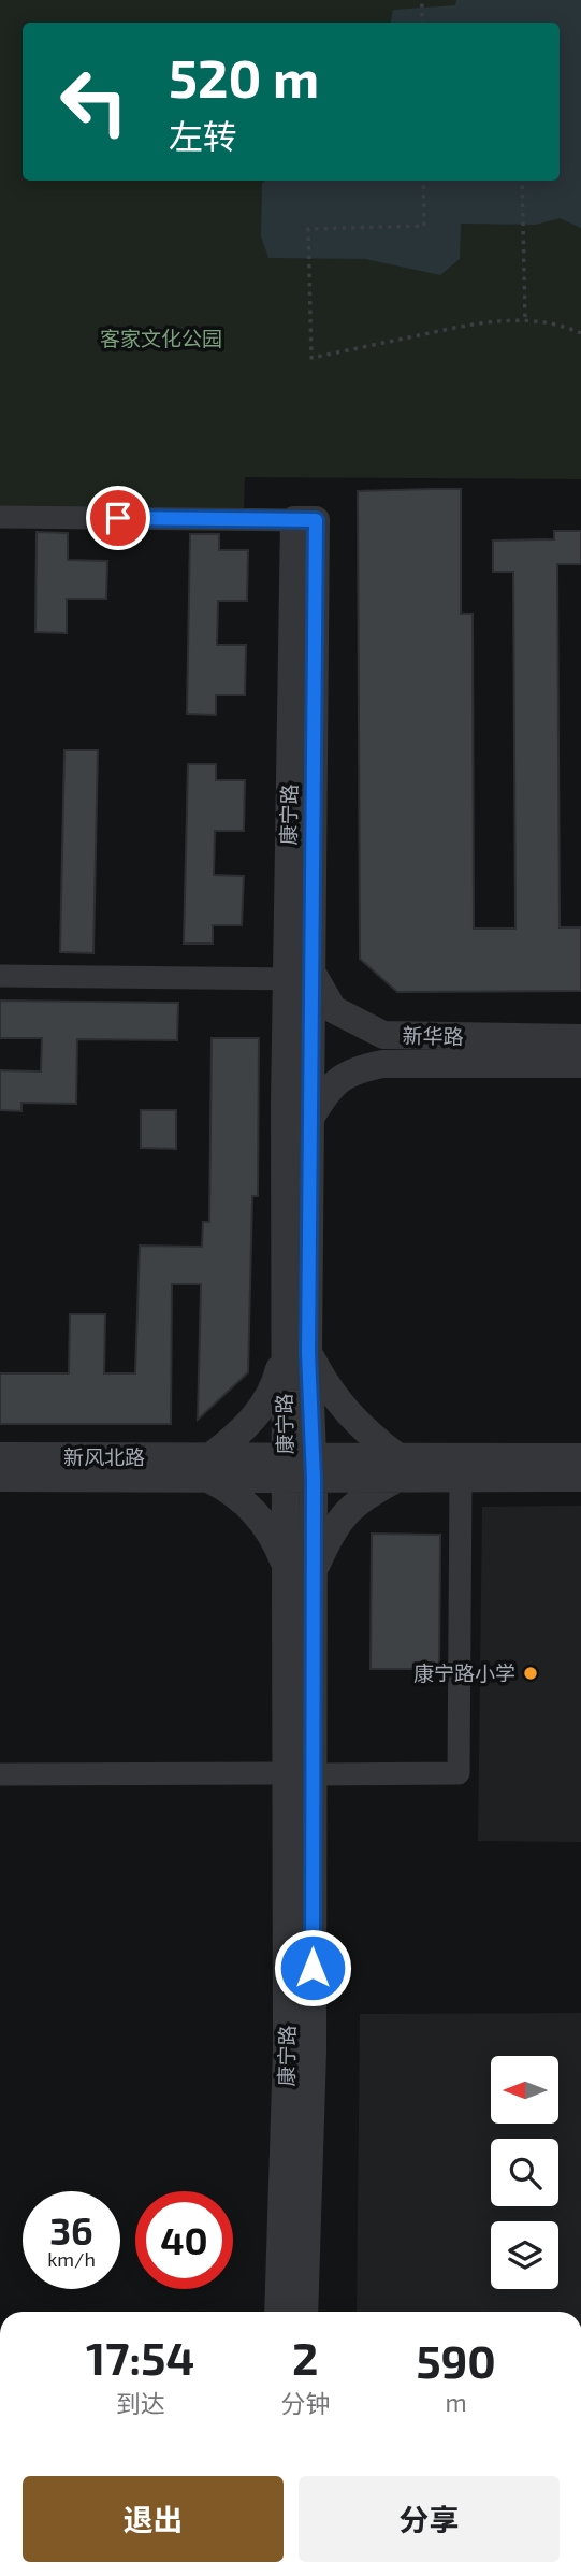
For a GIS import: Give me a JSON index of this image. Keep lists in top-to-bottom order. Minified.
{"streets":{"street":["康宁路","新华路","新风北路"]},"crossings":[["康宁路","新华路"],["康宁路","新风北路"]],"parks":["客家文化公园"],"places":["康宁路小学"],"north":"left","page":{"turn":["520 m","左转"],"speed":"36 km/h","limit":"40","eta":["17:54","到达","2","分钟","590","m"],"buttons":["退出","分享"]}}
